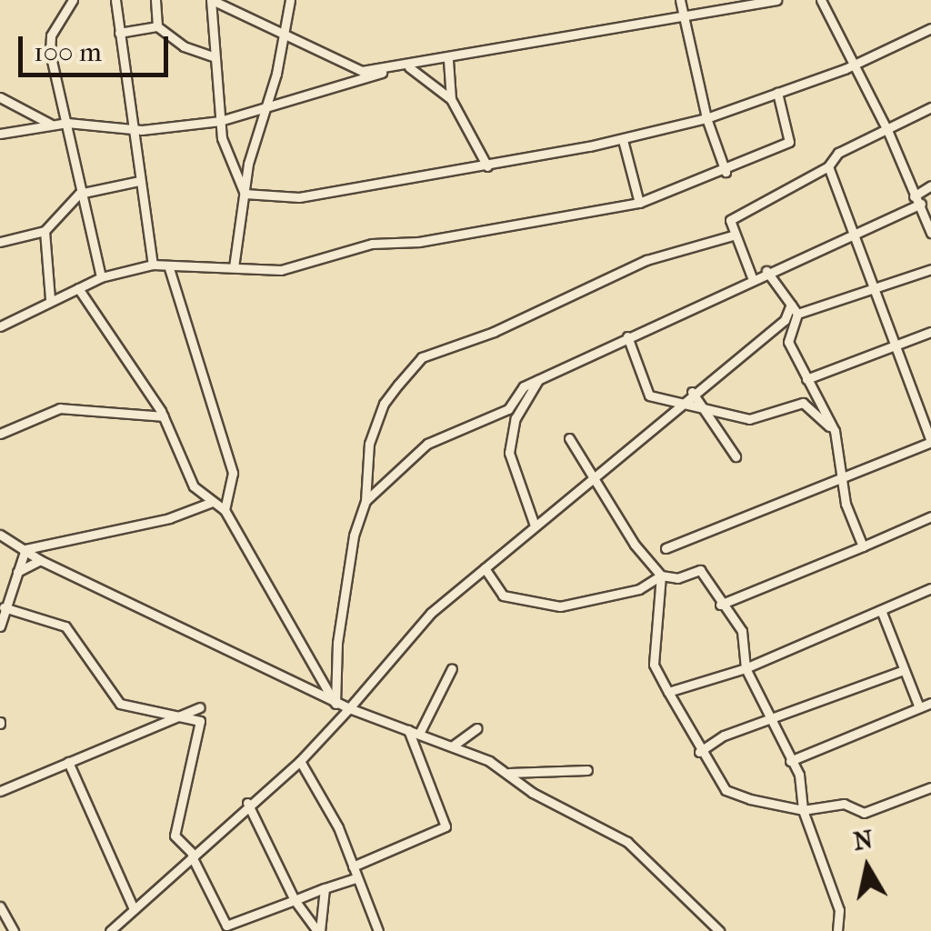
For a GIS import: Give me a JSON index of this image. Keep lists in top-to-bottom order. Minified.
{"scale_bar":"100 m","north":"top"}
